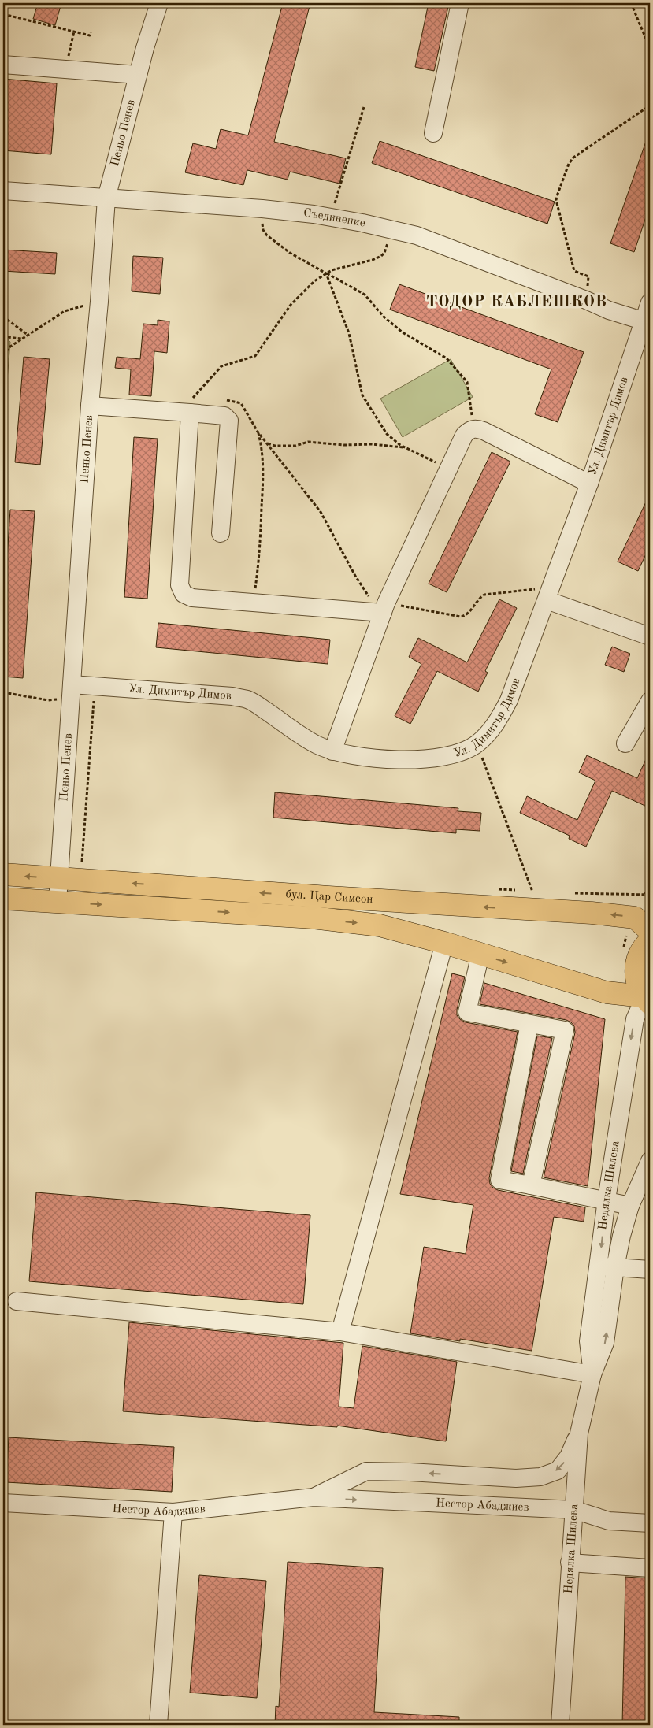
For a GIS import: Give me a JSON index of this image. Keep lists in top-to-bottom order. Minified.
{"streets":{"main road":["бул. Цар Симеон"],"street":["Пеньо Пенев","Съединение","Ул. Димитър Димов","Недялка Шилева","Нестор Абаджиев"]},"crossings":[["Пеньо Пенев","Съединение"],["Пеньо Пенев","Ул. Димитър Димов"],["Пеньо Пенев","бул. Цар Симеон"],["Съединение","Ул. Димитър Димов"],["бул. Цар Симеон","Недялка Шилева"],["Недялка Шилева","Нестор Абаджиев"]],"districts":["ТОДОР КАБЛЕШКОВ"]}
